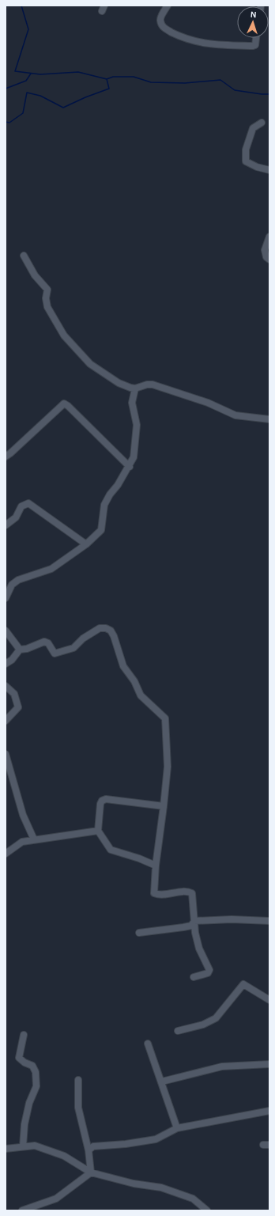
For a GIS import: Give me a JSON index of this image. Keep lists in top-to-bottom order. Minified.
{"north":"top"}
